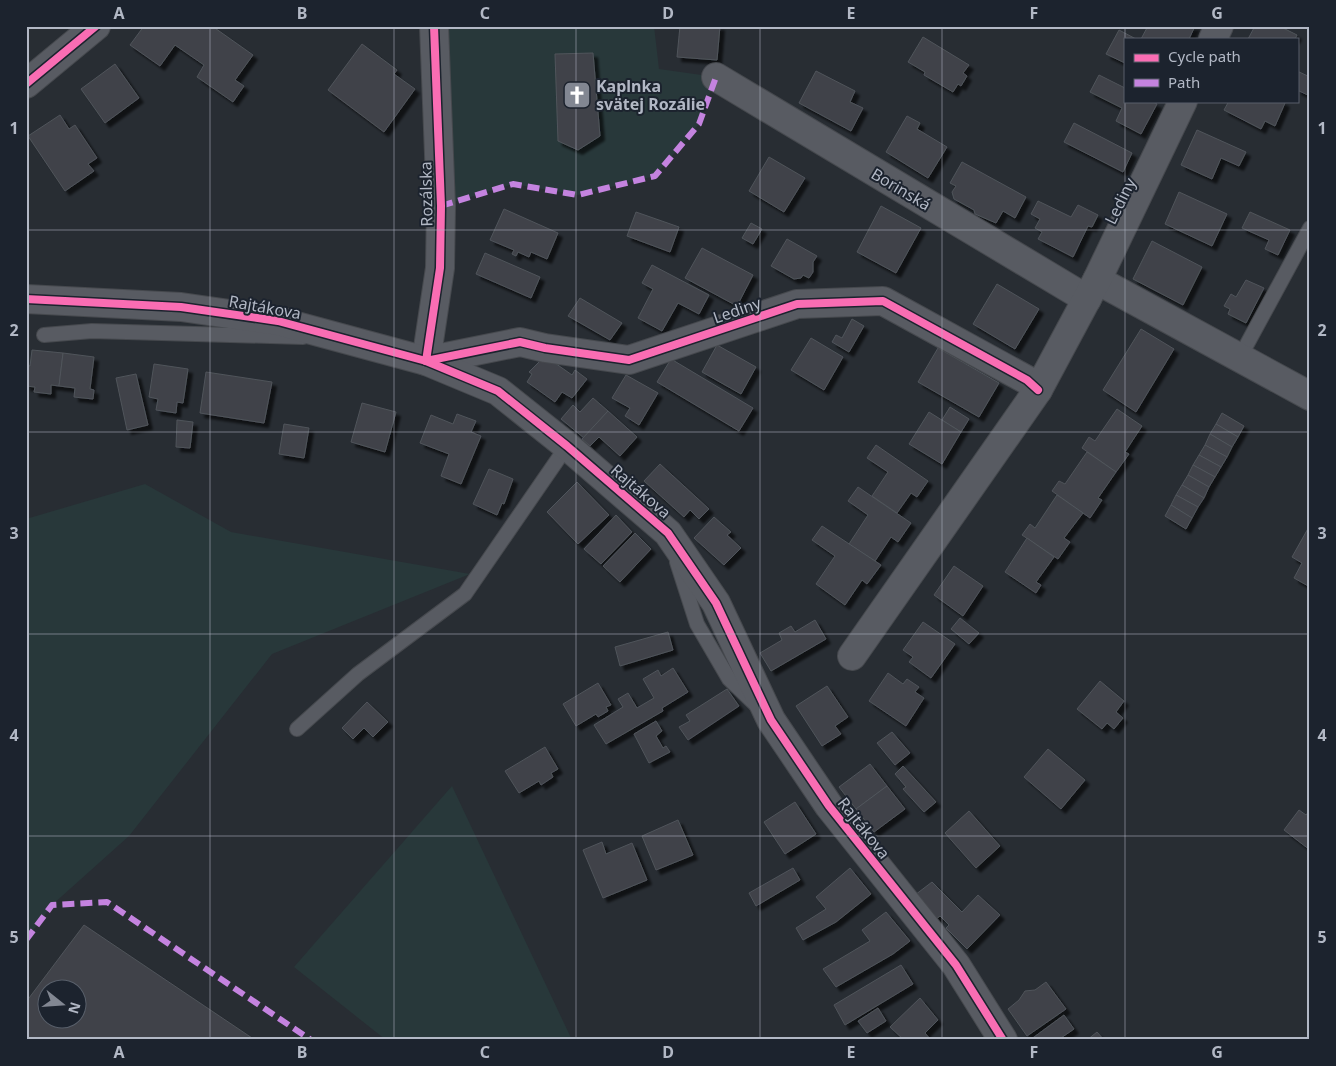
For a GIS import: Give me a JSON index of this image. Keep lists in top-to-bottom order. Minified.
{"streets":{"street":["Borinská","Rozálska","Lediny","Rajtákova"]},"crossings":[["Borinská","Lediny"],["Rozálska","Lediny"],["Rozálska","Rajtákova"],["Lediny","Rajtákova"]],"places":{"church":["Kaplnka svätej Rozálie"]},"legend":["Cycle path","Path"],"north":"right","grid":{"columns":["A","B","C","D","E","F","G"],"rows":["1","2","3","4","5"]}}
